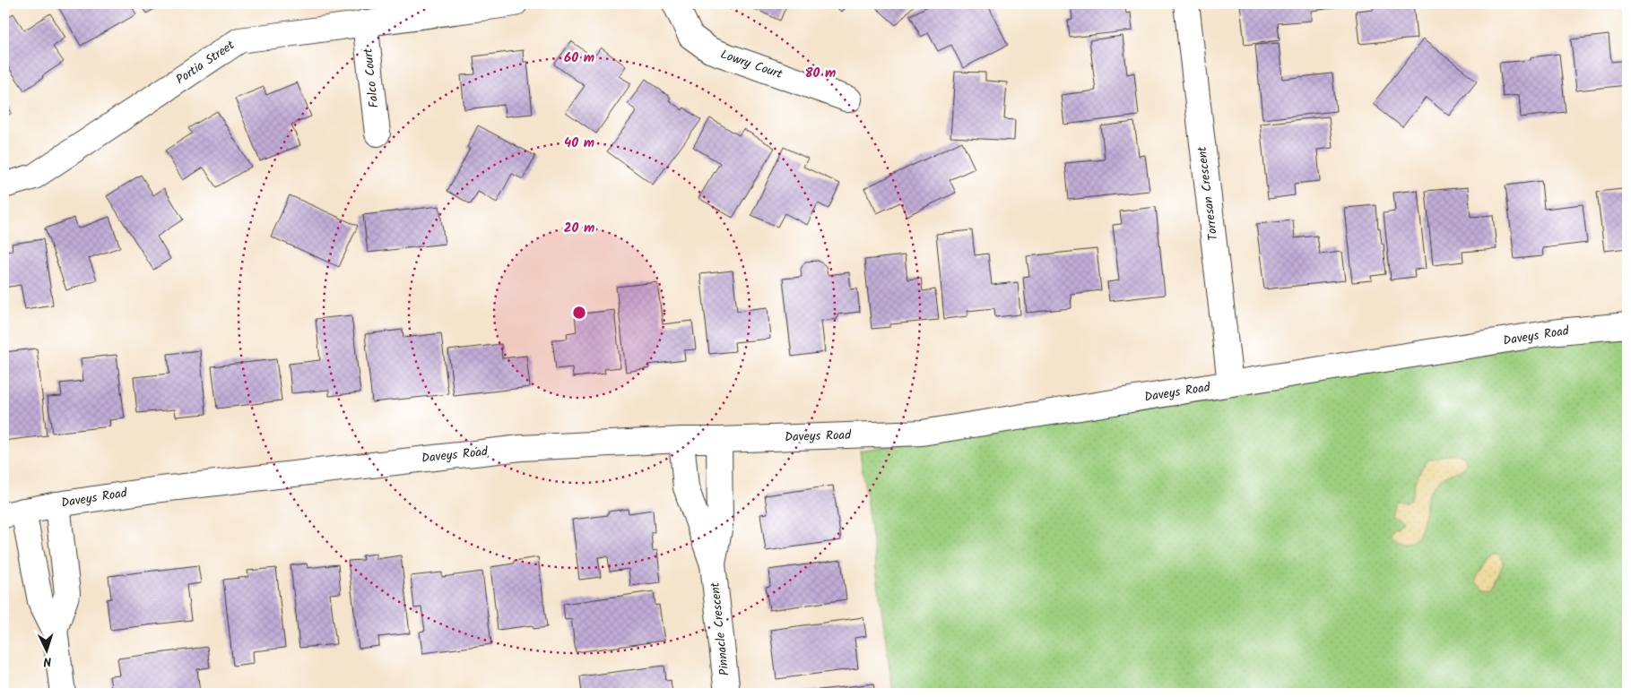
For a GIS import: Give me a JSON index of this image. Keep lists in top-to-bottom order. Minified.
{"streets":{"street":["Portia Street","Lowry Court","Falco Court","Torresan Crescent","Daveys Road","Pinnacle Crescent"]},"crossings":[["Portia Street","Falco Court"],["Torresan Crescent","Daveys Road"],["Daveys Road","Pinnacle Crescent"]],"north":"bottom","rings":["60 m","80 m","40 m","20 m"]}
